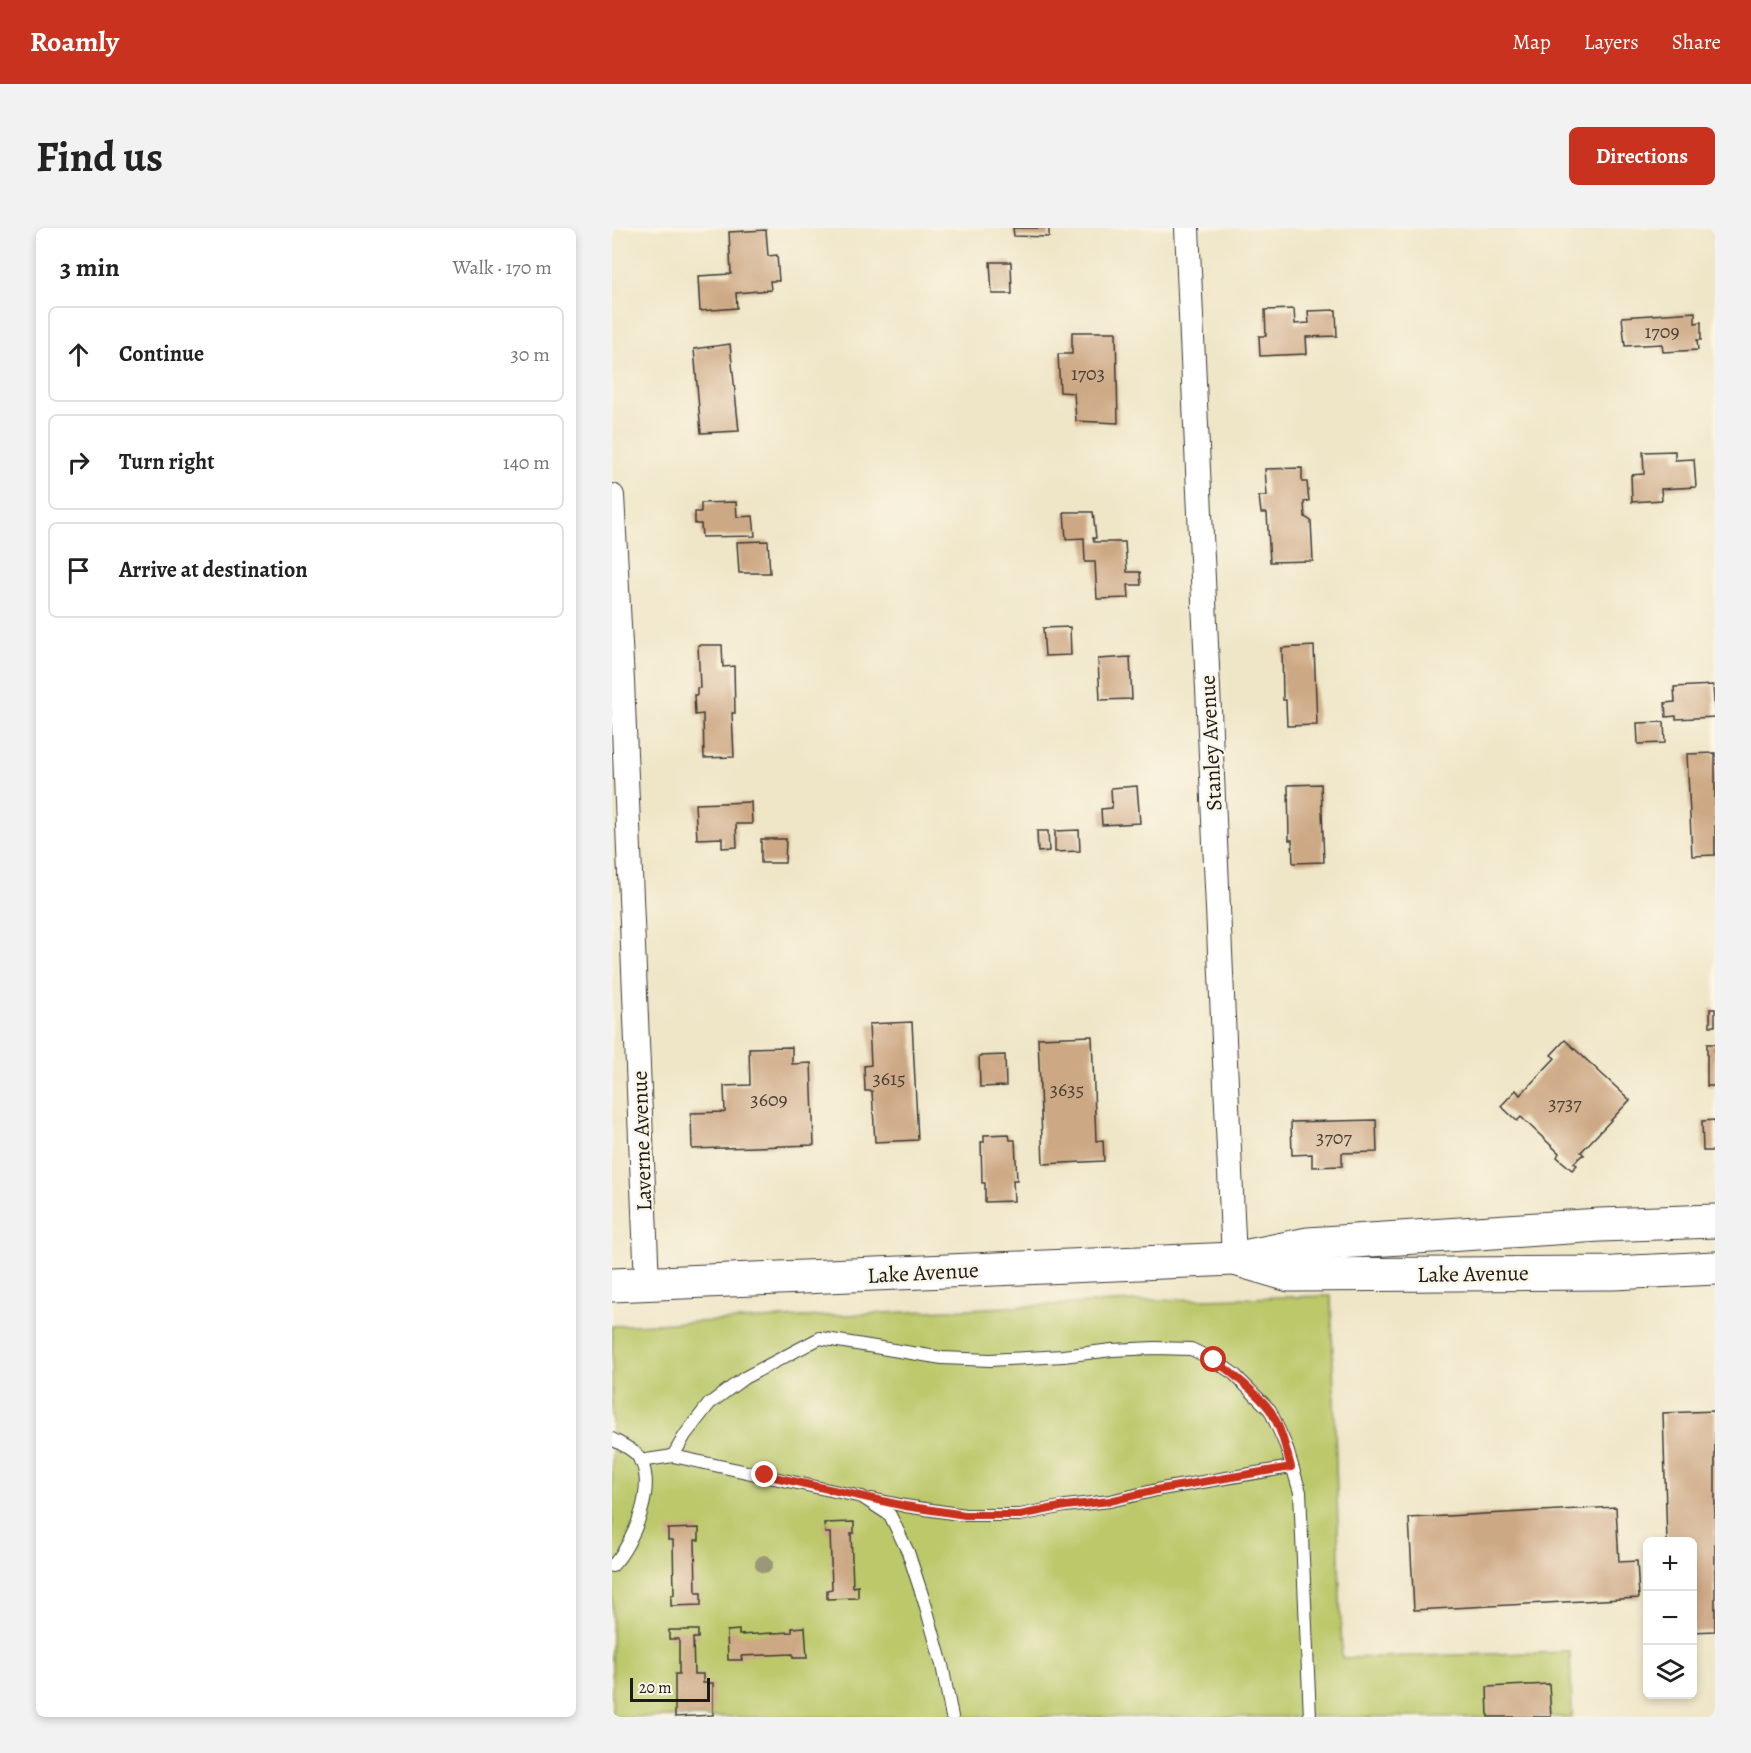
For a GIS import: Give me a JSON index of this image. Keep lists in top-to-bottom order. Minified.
{"streets":{"main road":["Lake Avenue"],"street":["Stanley Avenue","Laverne Avenue"]},"crossings":[["Stanley Avenue","Lake Avenue"],["Laverne Avenue","Lake Avenue"]],"house_numbers":["1709","1703","3615","3635","3609","3737","3707"],"scale_bar":"20 m","page":{"header":"Roamly","nav":["Map","Layers","Share"],"buttons":"Directions","title":"Find us","heading":["3 min","Walk · 170 m"],"list":[["Continue","30 m"],["Turn right","140 m"],"Arrive at destination"],"map_buttons":["+","−"],"scale":"20 m"}}
